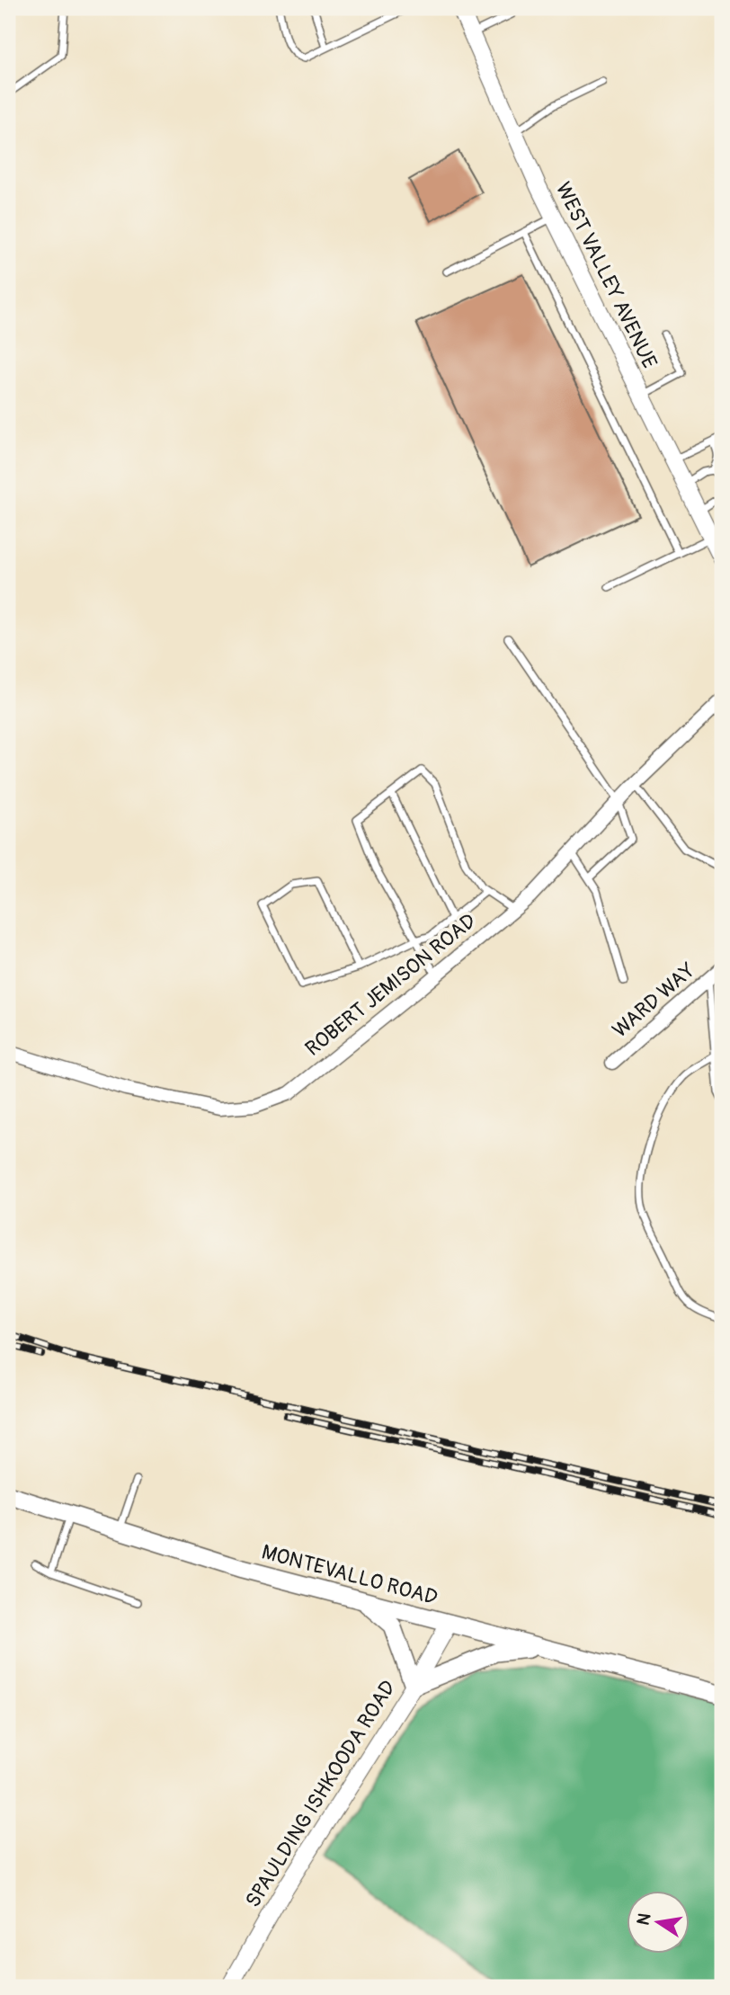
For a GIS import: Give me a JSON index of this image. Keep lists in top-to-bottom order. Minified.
{"streets":{"main road":["MONTEVALLO ROAD"],"street":["WEST VALLEY AVENUE","ROBERT JEMISON ROAD","WARD WAY","SPAULDING ISHKOODA ROAD"]},"crossings":[["MONTEVALLO ROAD","SPAULDING ISHKOODA ROAD"]],"north":"left"}
